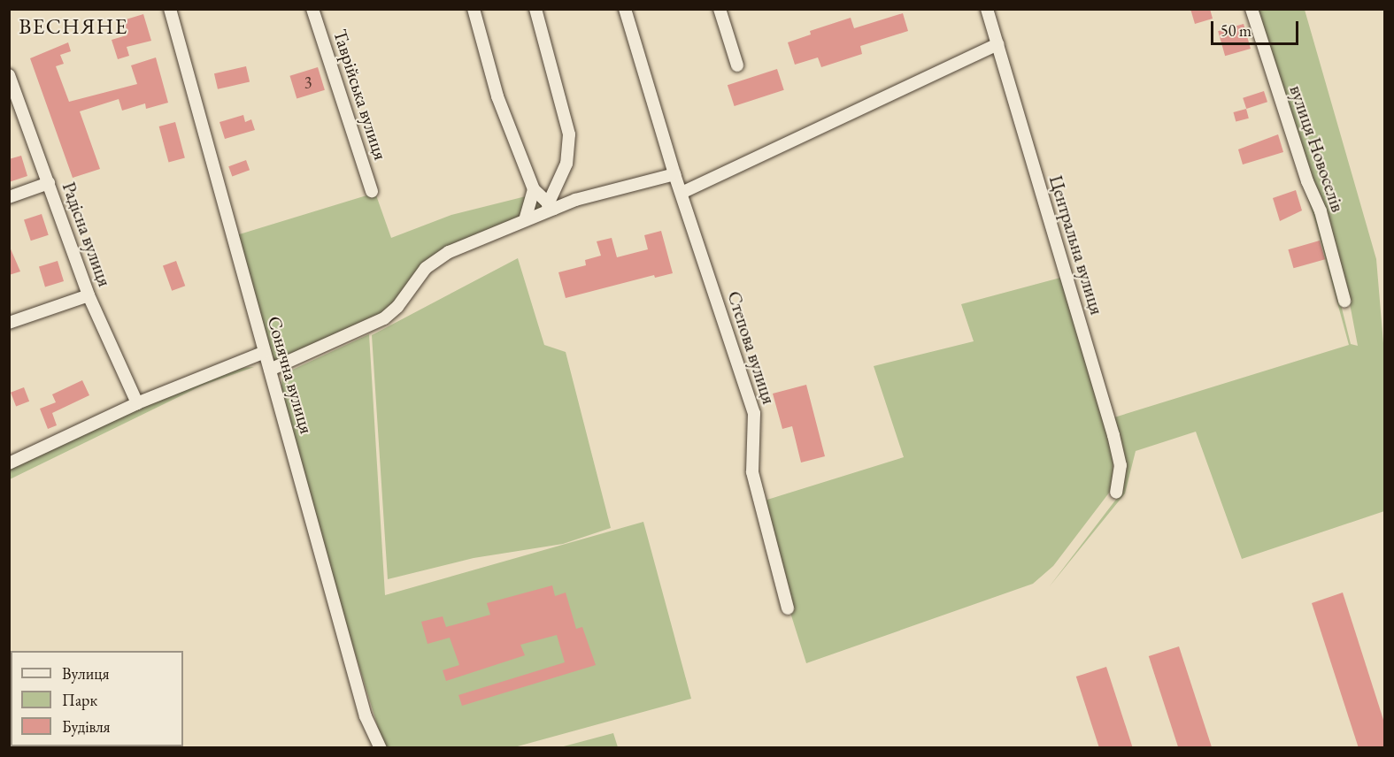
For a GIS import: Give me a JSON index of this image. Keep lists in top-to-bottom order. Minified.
{"streets":{"street":["Таврійська вулиця","вулиця Новоселів","Радісна вулиця","Центральна вулиця","Степова вулиця","Сонячна вулиця"]},"districts":["ВЕСНЯНЕ"],"house_numbers":["3"],"legend":["Вулиця","Парк","Будівля"],"scale_bar":"50 m"}
